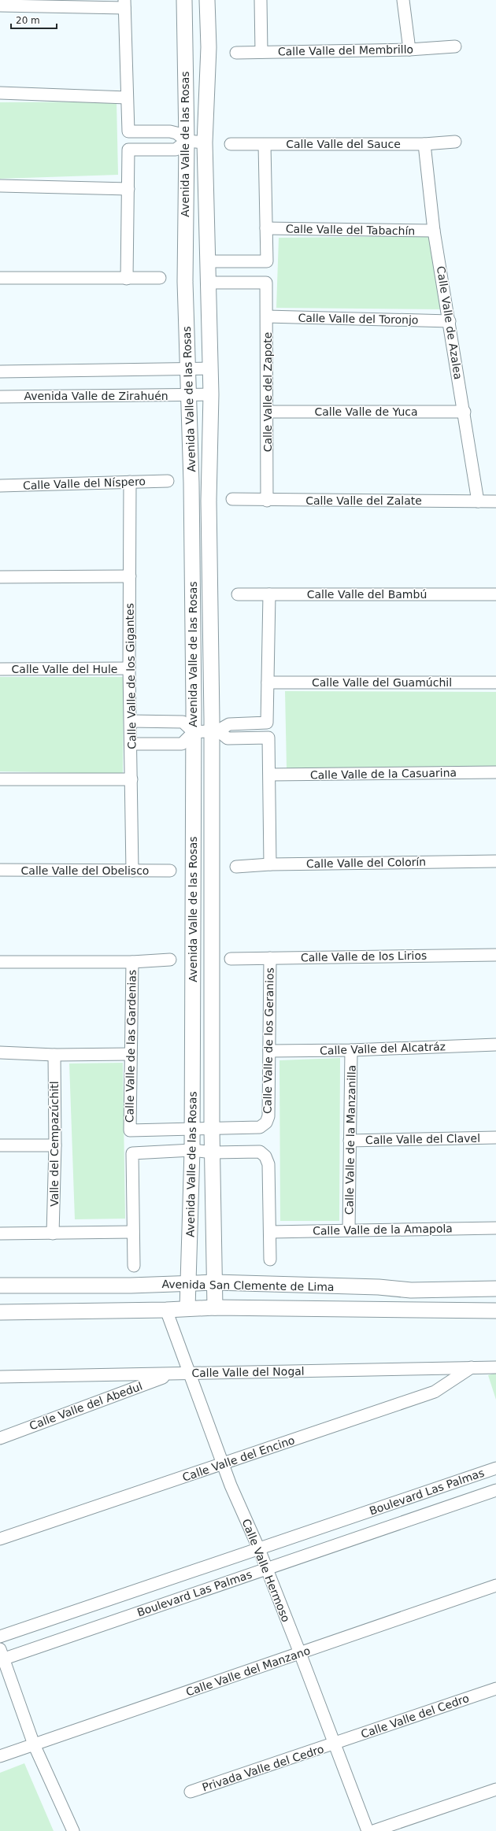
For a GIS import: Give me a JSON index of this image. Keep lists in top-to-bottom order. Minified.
{"streets":{"street":["Calle Valle del Membrillo","Avenida Valle de las Rosas","Calle Valle del Sauce","Calle Valle del Tabachín","Calle Valle del Toronjo","Calle Valle de Azalea","Calle Valle del Zapote","Avenida Valle de Zirahuén","Calle Valle de Yuca","Calle Valle del Níspero","Calle Valle del Zalate","Calle Valle del Bambú","Calle Valle del Hule","Calle Valle de los Gigantes","Calle Valle del Guamúchil","Calle Valle de la Casuarina","Calle Valle del Colorín","Calle Valle del Obelisco","Calle Valle de los Lirios","Calle Valle de los Geranios","Calle Valle de las Gardenias","Calle Valle del Alcatráz","Calle Valle del Clavel","Calle Valle de la Manzanilla","Valle del Cempazúchitl","Calle Valle de la Amapola","Avenida San Clemente de Lima","Calle Valle del Nogal","Calle Valle del Abedul","Calle Valle del Encino","Boulevard Las Palmas","Calle Valle Hermoso","Calle Valle del Manzano","Calle Valle del Cedro","Privada Valle del Cedro"]},"crossings":[["Avenida Valle de las Rosas","Calle Valle del Zapote"],["Avenida Valle de las Rosas","Avenida Valle de Zirahuén"],["Avenida Valle de las Rosas","Calle Valle de los Geranios"],["Avenida Valle de las Rosas","Calle Valle de las Gardenias"],["Avenida Valle de las Rosas","Avenida San Clemente de Lima"],["Calle Valle del Sauce","Calle Valle de Azalea"],["Calle Valle del Tabachín","Calle Valle de Azalea"],["Calle Valle del Toronjo","Calle Valle de Azalea"],["Calle Valle del Toronjo","Calle Valle del Zapote"],["Calle Valle de Azalea","Calle Valle de Yuca"],["Calle Valle de Azalea","Calle Valle del Zalate"],["Calle Valle del Zapote","Calle Valle de Yuca"],["Calle Valle del Zapote","Calle Valle del Zalate"],["Calle Valle del Níspero","Calle Valle de los Gigantes"],["Calle Valle del Hule","Calle Valle de los Gigantes"],["Calle Valle de los Gigantes","Calle Valle del Obelisco"],["Calle Valle de los Lirios","Calle Valle de los Geranios"],["Calle Valle de los Geranios","Calle Valle del Alcatráz"],["Calle Valle del Alcatráz","Calle Valle de la Manzanilla"],["Calle Valle del Clavel","Calle Valle de la Manzanilla"],["Calle Valle de la Manzanilla","Calle Valle de la Amapola"],["Avenida San Clemente de Lima","Calle Valle Hermoso"],["Calle Valle del Nogal","Calle Valle del Abedul"],["Calle Valle del Nogal","Calle Valle del Encino"],["Calle Valle del Nogal","Calle Valle Hermoso"],["Calle Valle del Encino","Calle Valle Hermoso"],["Boulevard Las Palmas","Calle Valle Hermoso"],["Calle Valle Hermoso","Calle Valle del Manzano"],["Calle Valle Hermoso","Calle Valle del Cedro"],["Calle Valle Hermoso","Privada Valle del Cedro"],["Calle Valle del Cedro","Privada Valle del Cedro"]],"scale_bar":"20 m"}
